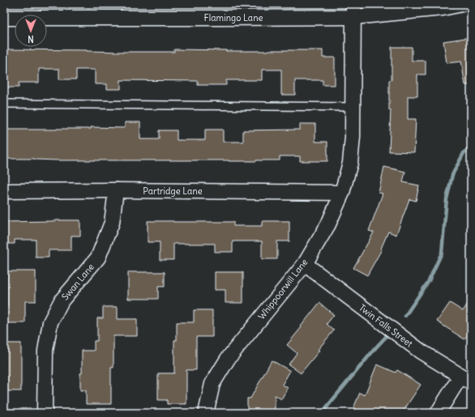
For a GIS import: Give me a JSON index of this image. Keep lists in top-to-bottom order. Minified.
{"streets":{"street":["Flamingo Lane","Partridge Lane","Swan Lane","Whippoorwill Lane","Twin Falls Street"]},"crossings":[["Flamingo Lane","Whippoorwill Lane"],["Partridge Lane","Swan Lane"],["Partridge Lane","Whippoorwill Lane"],["Whippoorwill Lane","Twin Falls Street"]],"north":"bottom"}
